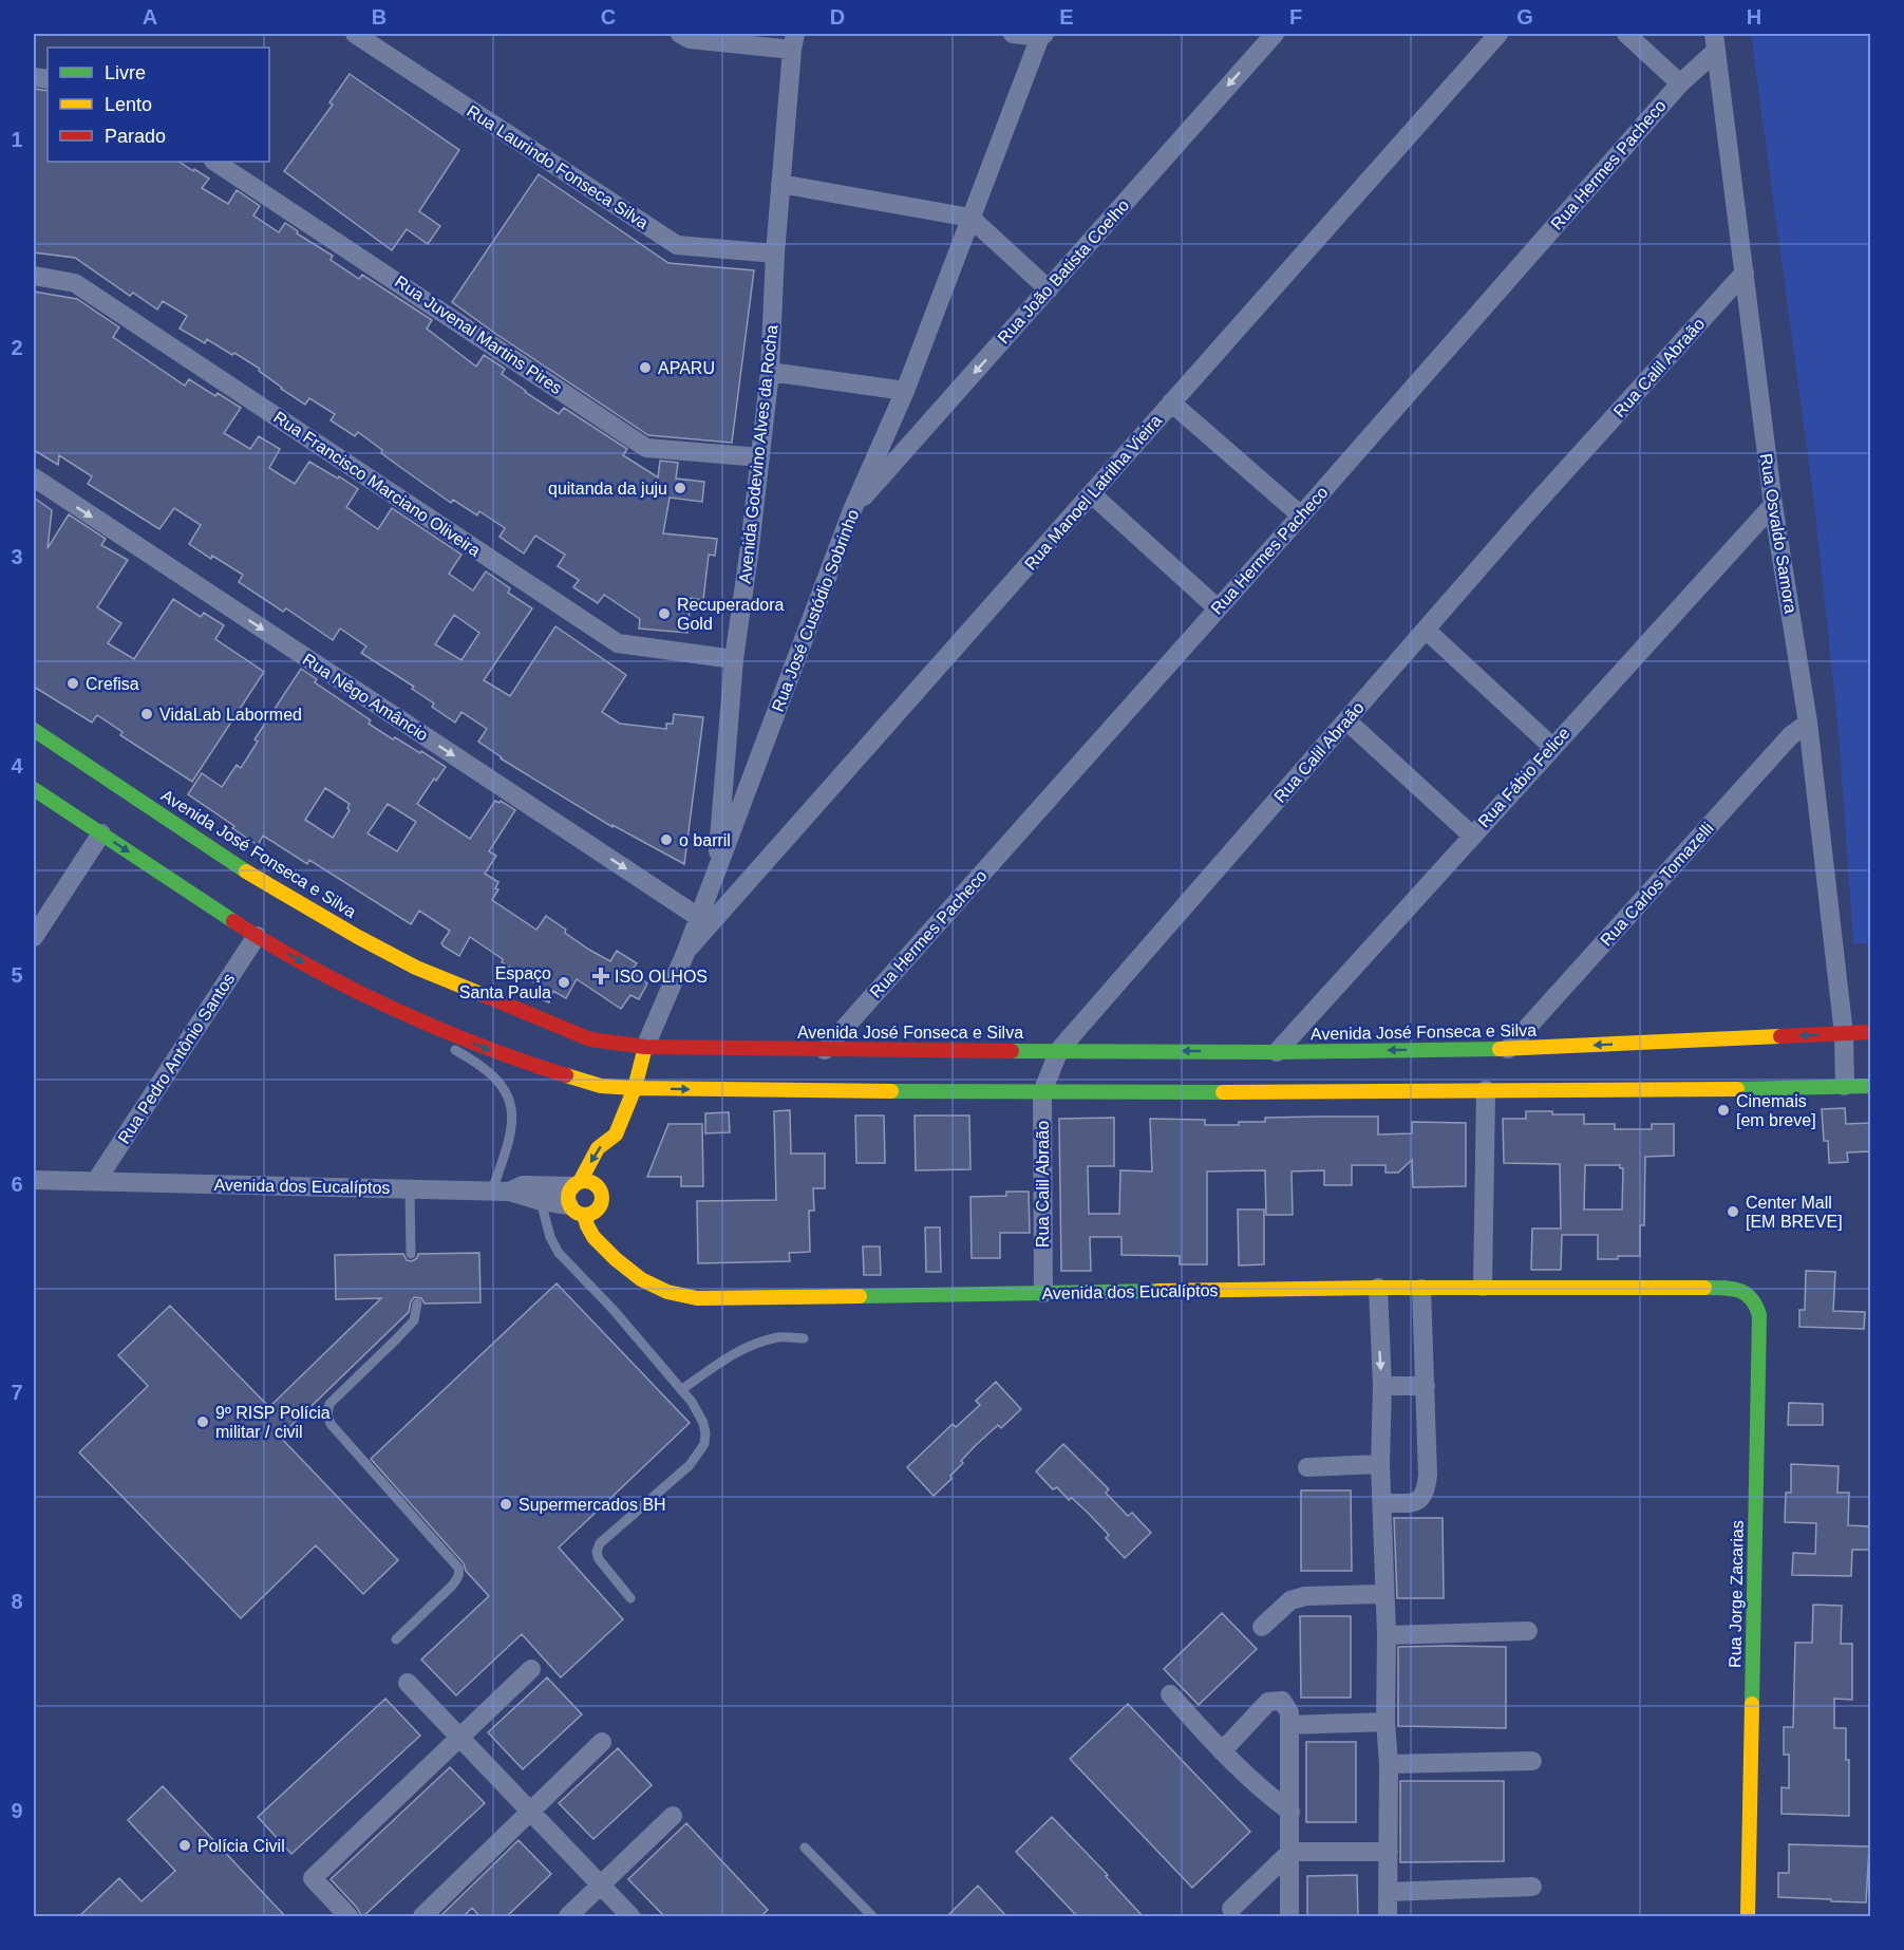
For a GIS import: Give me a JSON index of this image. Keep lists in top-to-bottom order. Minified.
{"streets":{"main road":["Rua José Custódio Sobrinho","Avenida José Fonseca e Silva","Avenida dos Eucalíptos","Rua Jorge Zacarias"],"street":["Rua Hermes Pacheco","Rua Laurindo Fonseca Silva","Rua João Batista Coelho","Rua Juvenal Martins Pires","Rua Calil Abraão","Avenida Godevino Alves da Rocha","Rua Francisco Marciano Oliveira","Rua Manoel Latrilha Vieira","Rua Osvaldo Samora","Rua Nêgo Amâncio","Rua Fábio Felice","Rua Carlos Tomazelli","Rua Pedro Antônio Santos"]},"crossings":[["Rua Hermes Pacheco","Rua Osvaldo Samora"],["Rua Hermes Pacheco","Avenida José Fonseca e Silva"],["Rua Laurindo Fonseca Silva","Avenida Godevino Alves da Rocha"],["Rua João Batista Coelho","Rua José Custódio Sobrinho"],["Rua Juvenal Martins Pires","Avenida Godevino Alves da Rocha"],["Rua Calil Abraão","Rua Osvaldo Samora"],["Rua Calil Abraão","Avenida José Fonseca e Silva"],["Rua Calil Abraão","Avenida dos Eucalíptos"],["Avenida Godevino Alves da Rocha","Rua Francisco Marciano Oliveira"],["Avenida Godevino Alves da Rocha","Rua José Custódio Sobrinho"],["Rua Manoel Latrilha Vieira","Rua José Custódio Sobrinho"],["Rua Osvaldo Samora","Rua Fábio Felice"],["Rua Osvaldo Samora","Avenida José Fonseca e Silva"],["Rua Osvaldo Samora","Rua Carlos Tomazelli"],["Rua José Custódio Sobrinho","Rua Nêgo Amâncio"],["Rua José Custódio Sobrinho","Avenida José Fonseca e Silva"],["Rua José Custódio Sobrinho","Avenida dos Eucalíptos"],["Rua Fábio Felice","Avenida José Fonseca e Silva"],["Avenida José Fonseca e Silva","Rua Carlos Tomazelli"],["Rua Pedro Antônio Santos","Avenida dos Eucalíptos"],["Avenida dos Eucalíptos","Rua Jorge Zacarias"]],"one_way":["Rua João Batista Coelho","Rua Nêgo Amâncio"],"places":{"other":["APARU","quitanda da juju","Recuperadora Gold","Crefisa","VidaLab Labormed","o barril","Espaço Santa Paula","Cinemais [em breve]","Center Mall [EM BREVE]","9º RISP Polícia militar / civil","Supermercados BH","Polícia Civil"],"health":["ISO OLHOS"]},"legend":["Livre","Lento","Parado"],"grid":{"columns":["A","B","C","D","E","F","G","H"],"rows":["1","2","3","4","5","6","7","8","9"]}}
